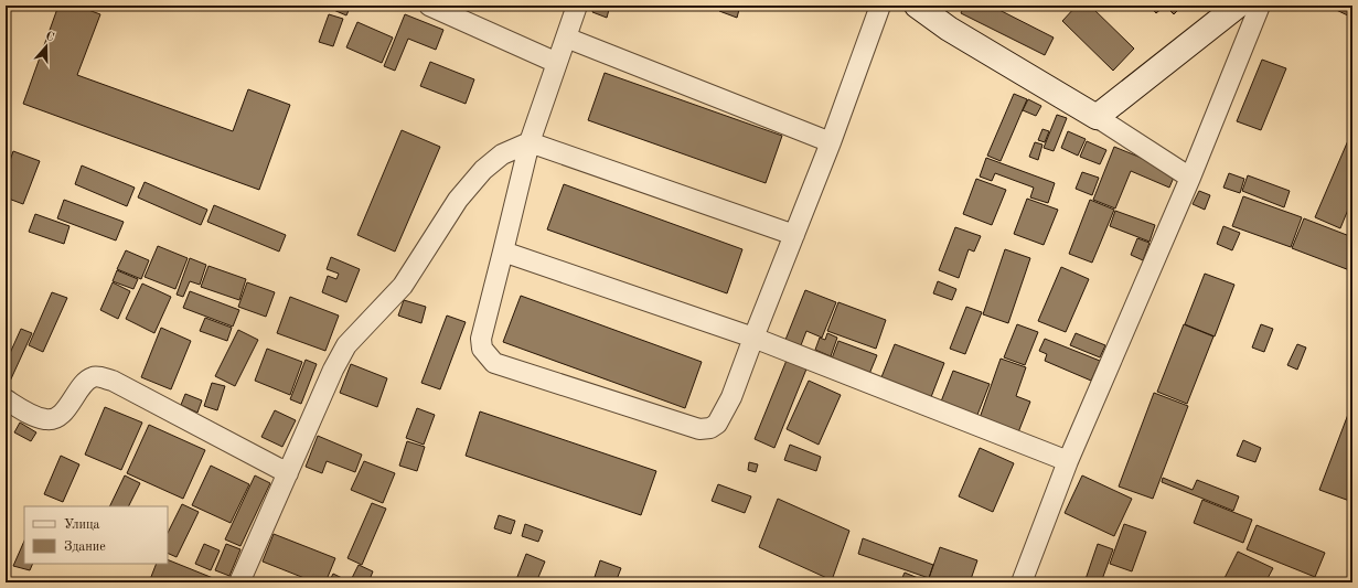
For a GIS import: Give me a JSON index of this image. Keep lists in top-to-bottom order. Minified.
{"legend":["Улица","Здание"],"north":"top"}
